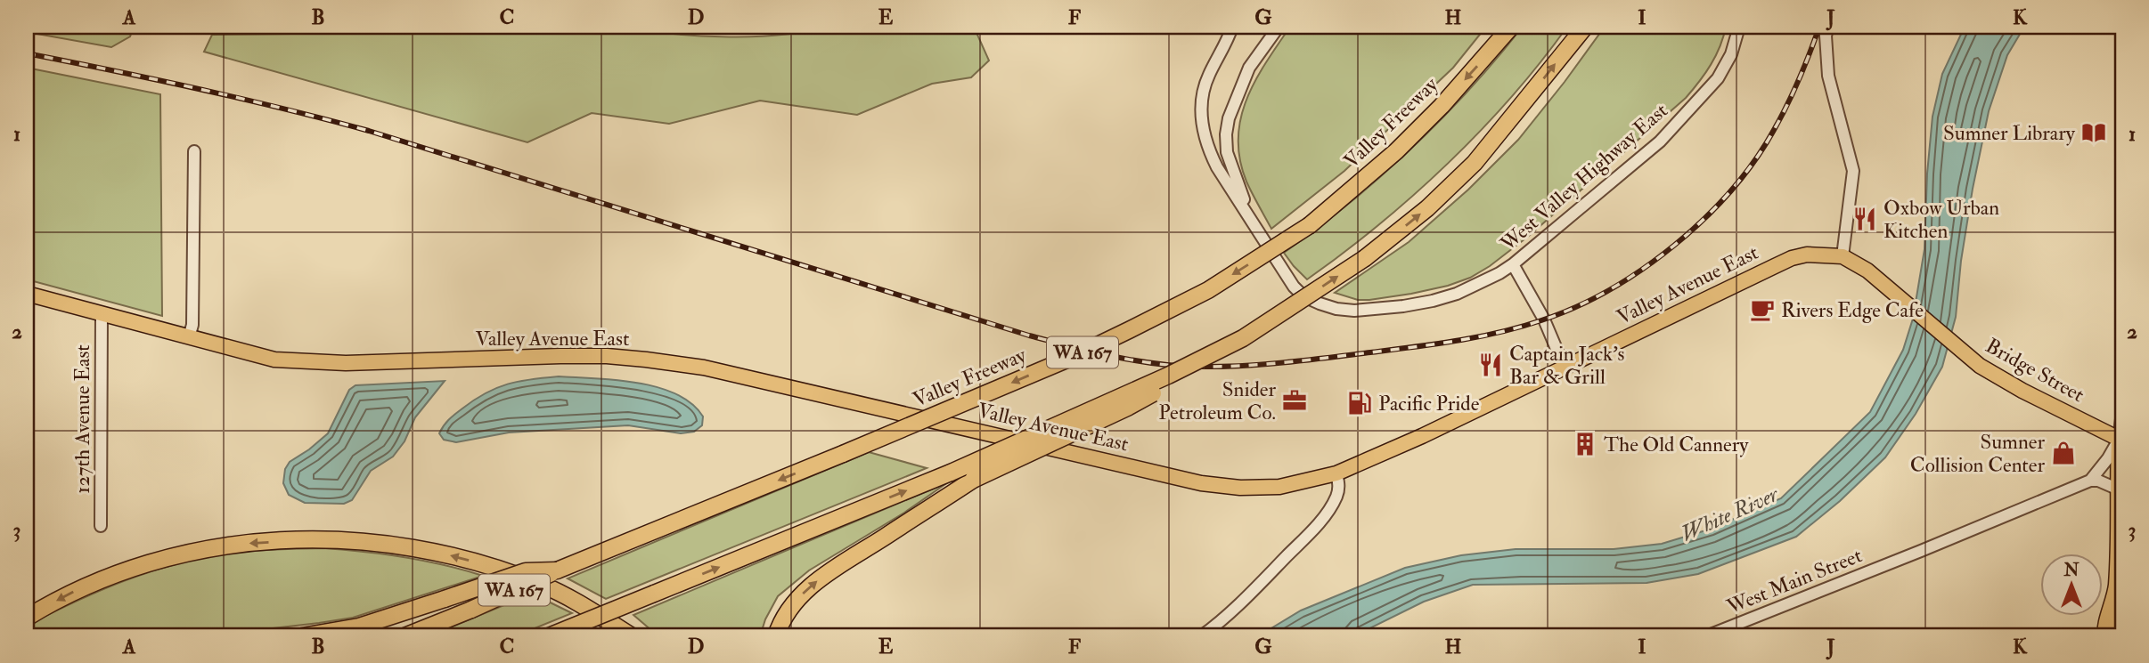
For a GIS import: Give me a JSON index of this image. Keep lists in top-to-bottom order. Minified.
{"streets":{"highway":["Valley Freeway","WA 167"],"main road":["Valley Avenue East","Bridge Street"],"street":["West Valley Highway East","127th Avenue East","West Main Street"]},"crossings":[["Valley Avenue East","Bridge Street"],["Valley Avenue East","127th Avenue East"],["Bridge Street","West Main Street"]],"water":["White River"],"places":{"library":["Sumner Library"],"restaurant":["Oxbow Urban Kitchen","Captain Jack's Bar & Grill"],"cafe":["Rivers Edge Cafe"],"office":["Snider Petroleum Co."],"fuel station":["Pacific Pride"],"building":["The Old Cannery"],"shop":["Sumner Collision Center"]},"north":"top","grid":{"columns":["A","B","C","D","E","F","G","H","I","J","K"],"rows":["1","2","3"]}}
